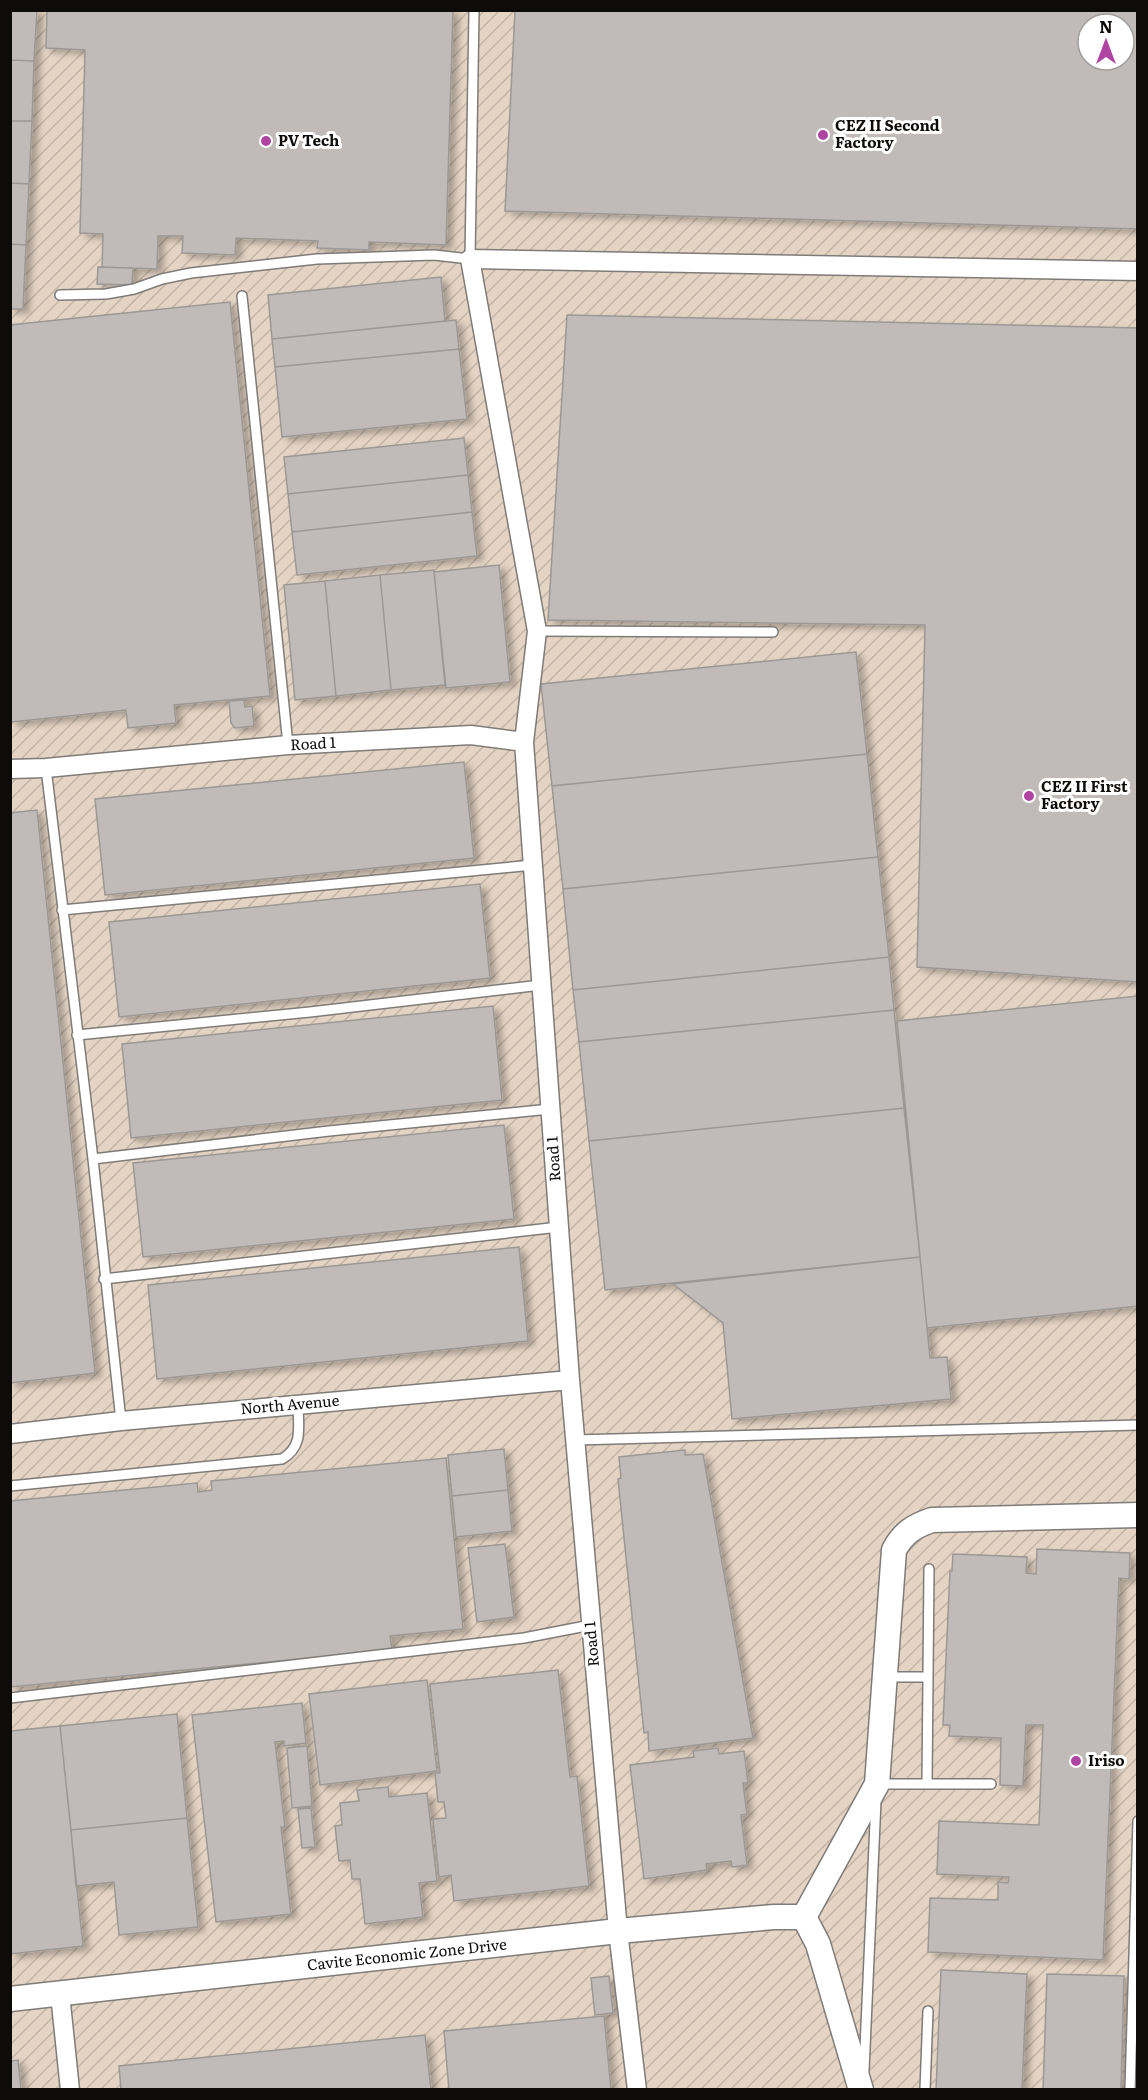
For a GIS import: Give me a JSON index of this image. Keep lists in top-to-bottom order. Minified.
{"streets":{"street":["Road 1","North Avenue","Cavite Economic Zone Drive"]},"crossings":[["Road 1","North Avenue"],["Road 1","Cavite Economic Zone Drive"]],"places":["CEZ II Second Factory","PV Tech","CEZ II First Factory","Iriso"],"north":"top"}
